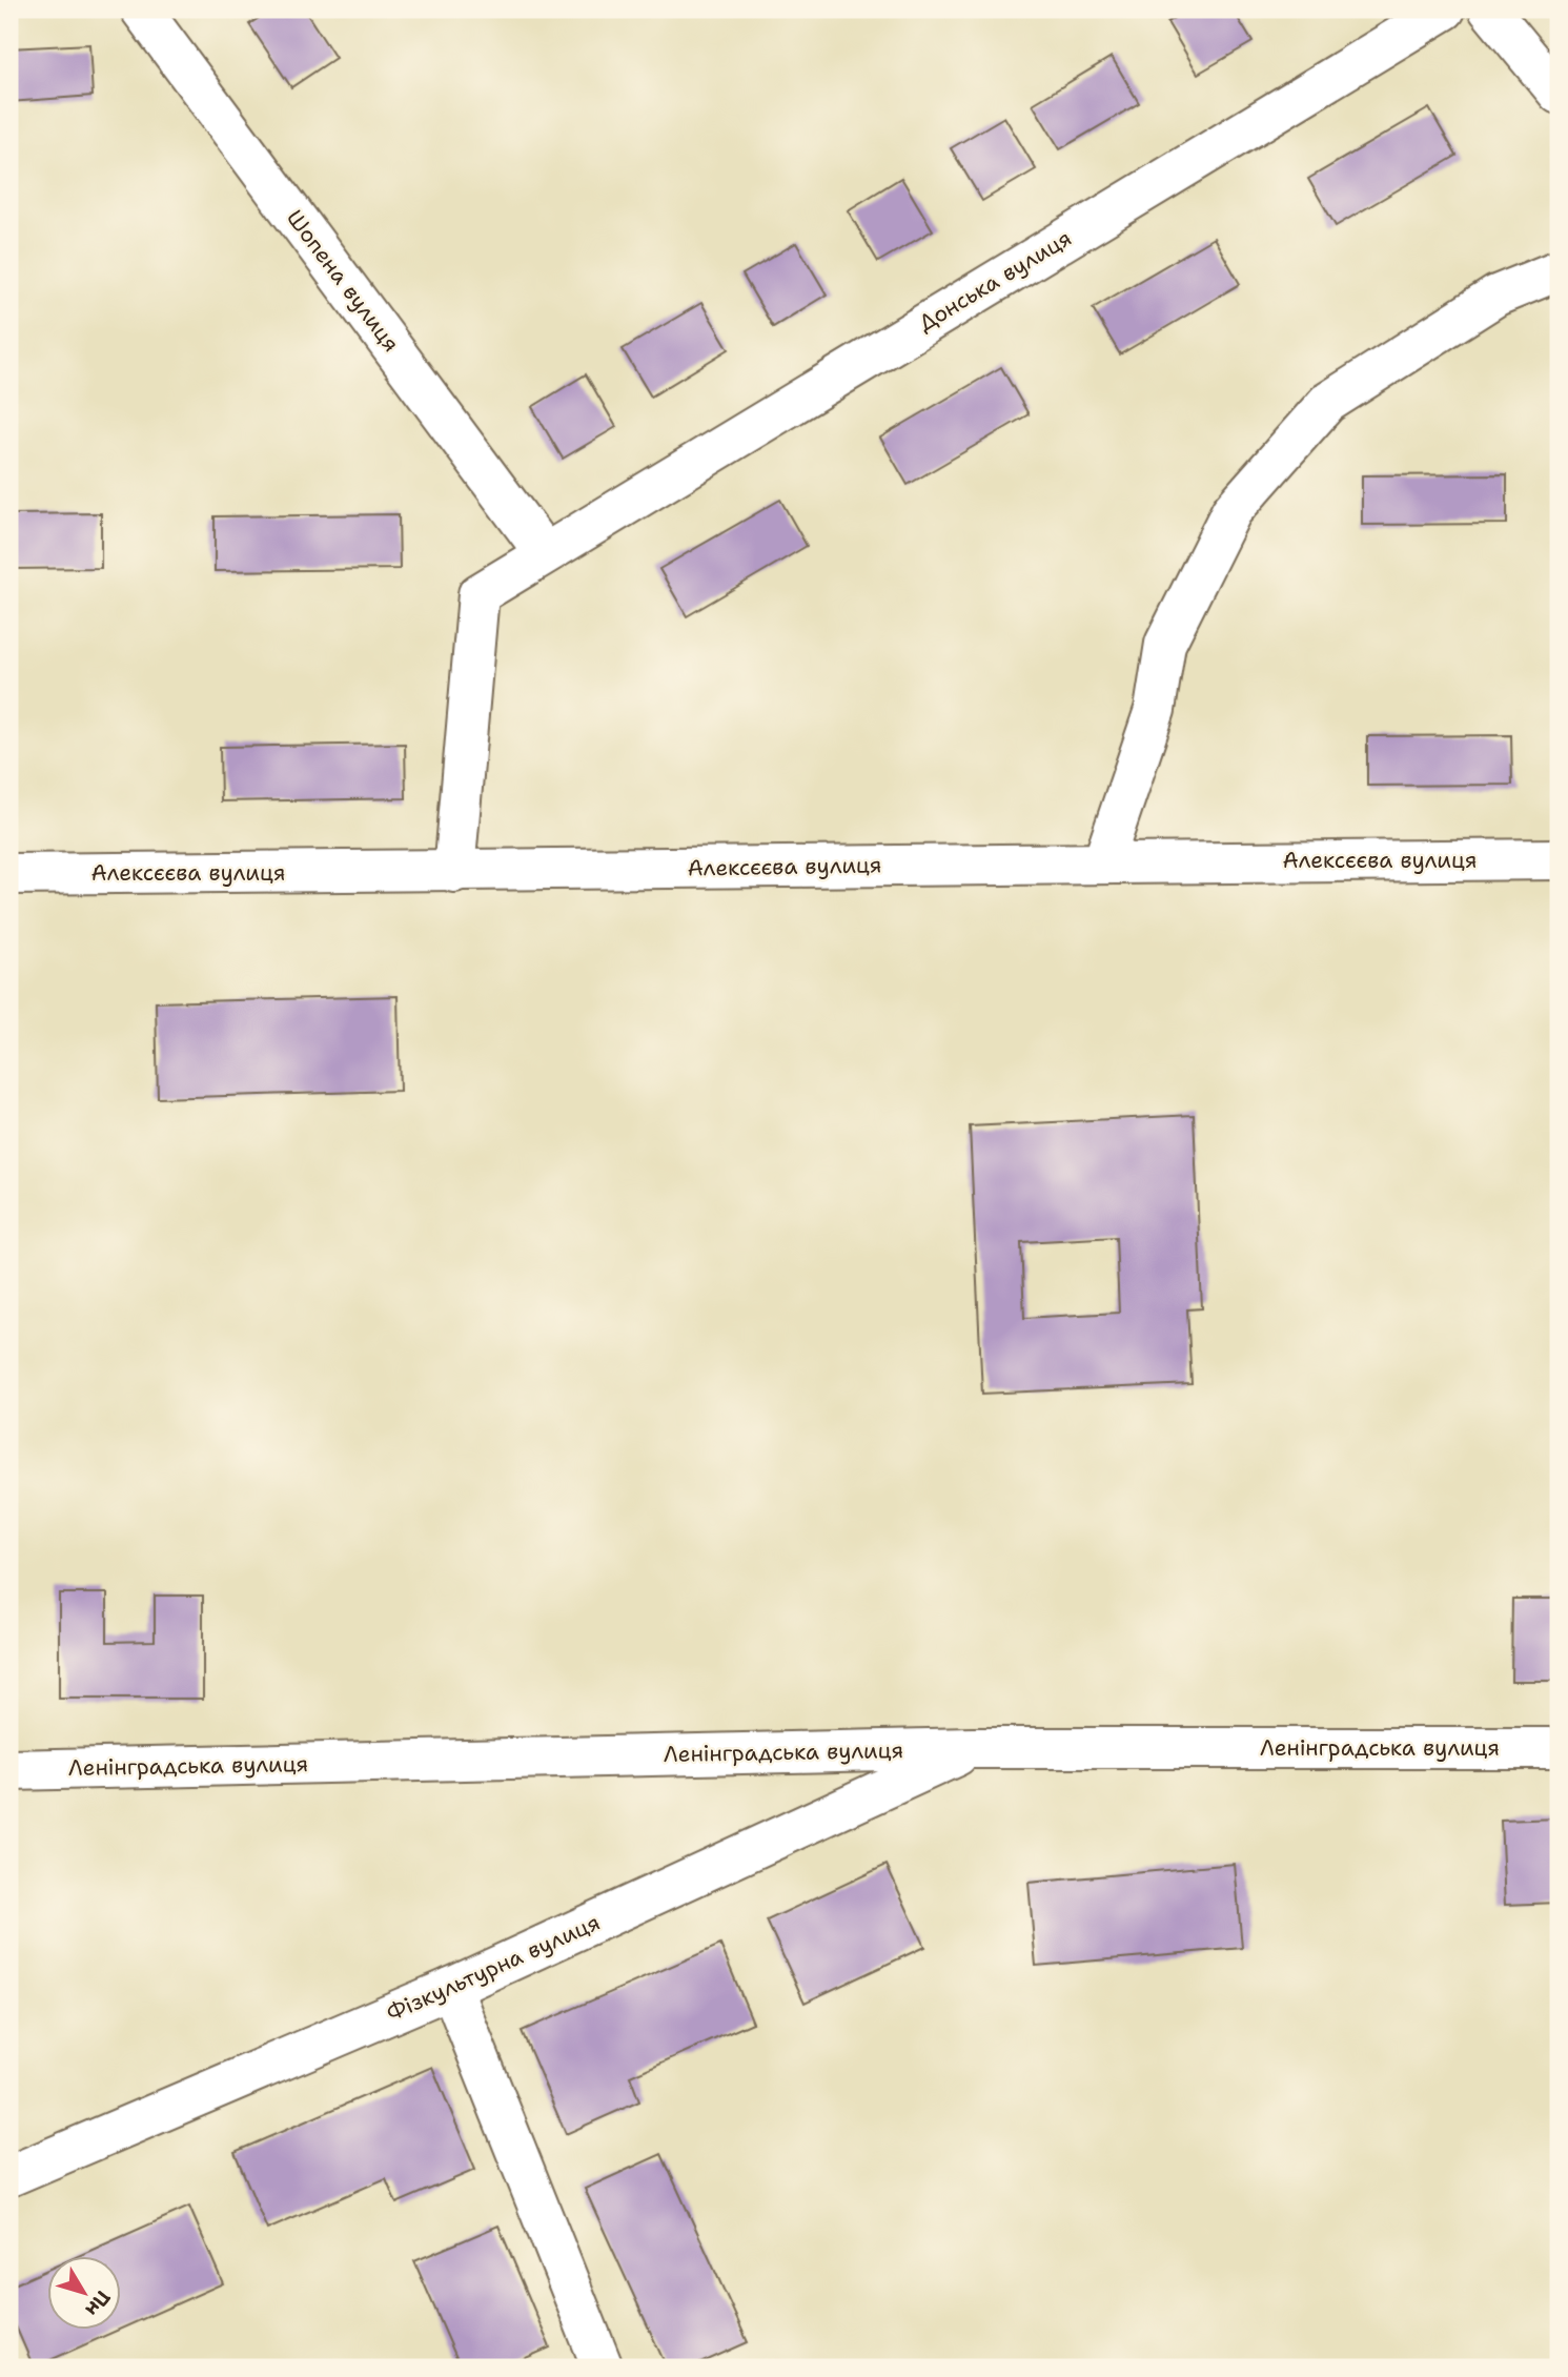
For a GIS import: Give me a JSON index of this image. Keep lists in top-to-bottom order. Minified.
{"streets":{"street":["Шопена вулиця","Донська вулиця","Алексєєва вулиця","Ленінградська вулиця","Фiзкультурна вулиця"]},"crossings":[["Шопена вулиця","Донська вулиця"],["Донська вулиця","Алексєєва вулиця"],["Ленінградська вулиця","Фiзкультурна вулиця"]],"north":"bottom right"}
